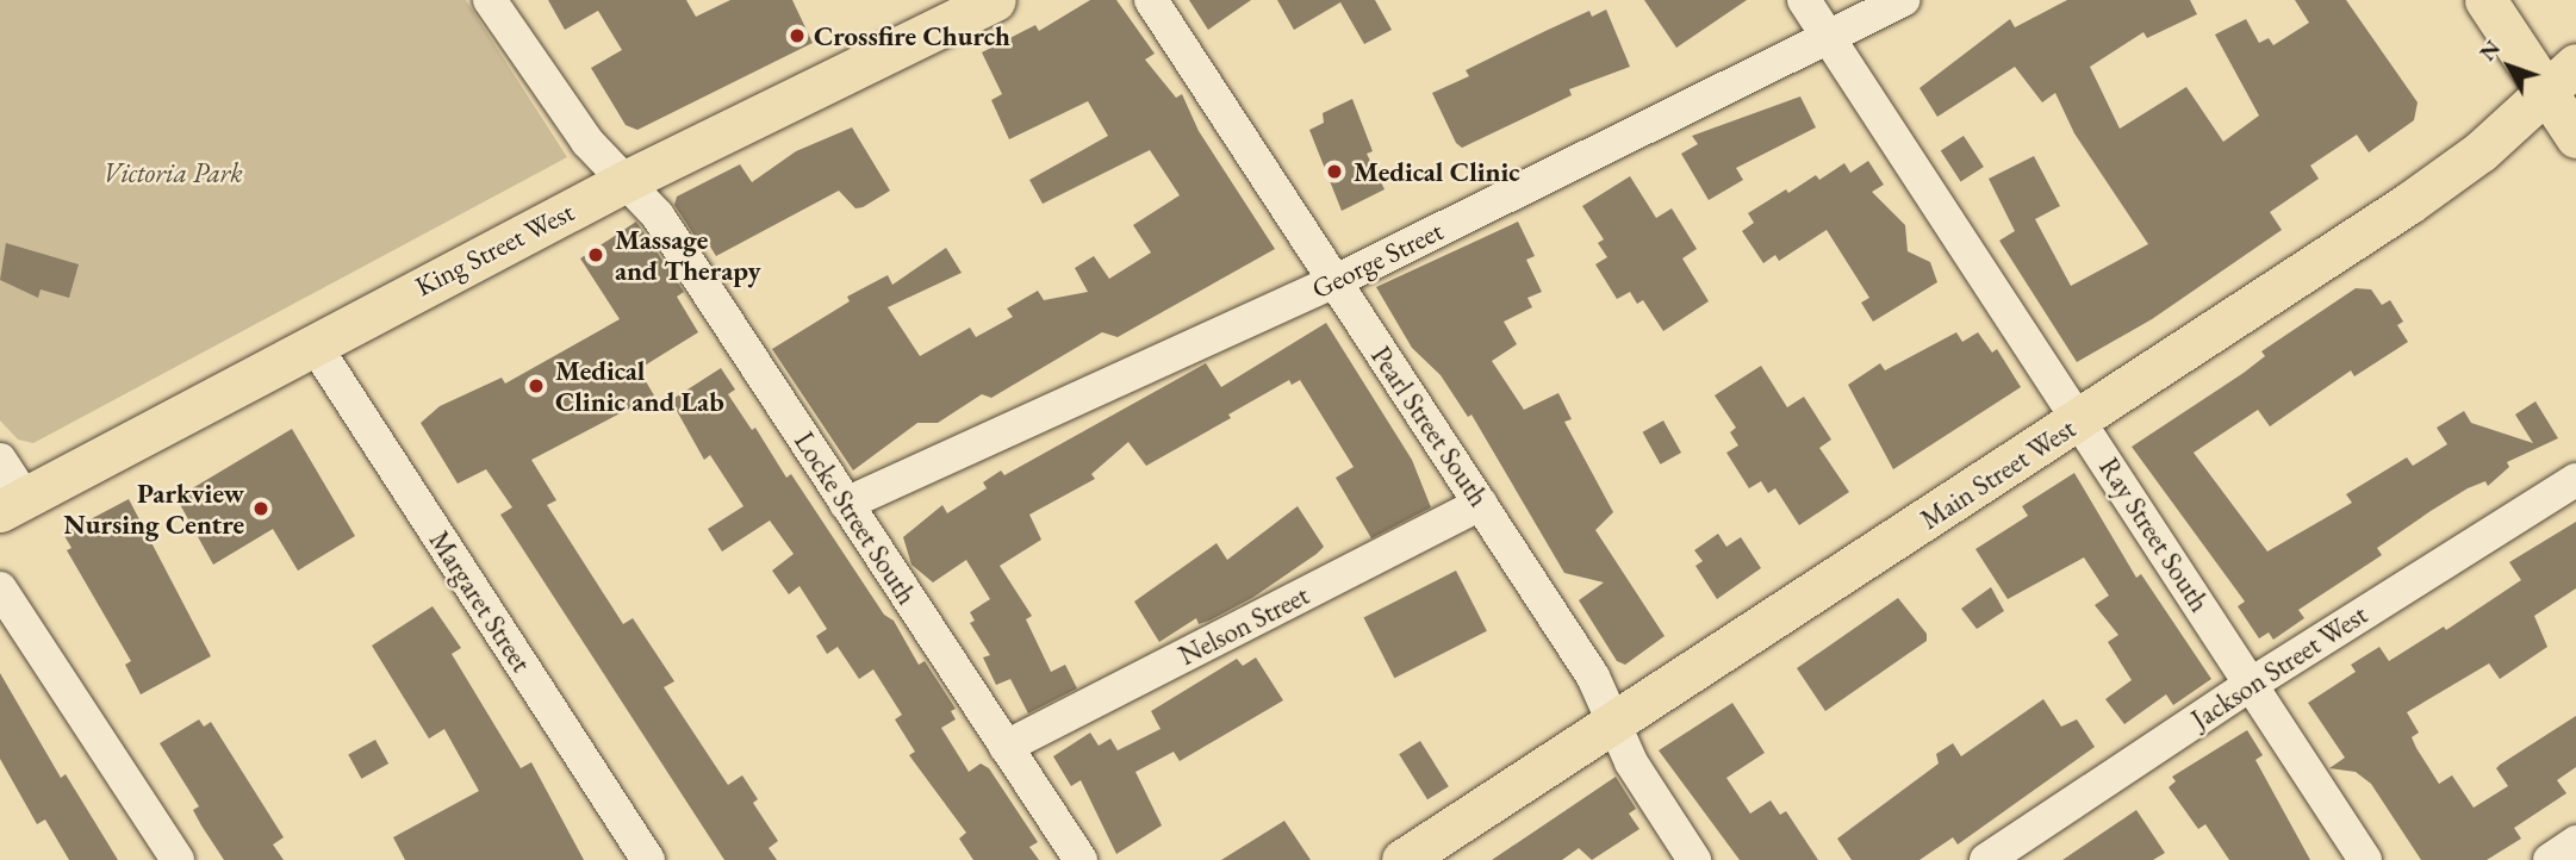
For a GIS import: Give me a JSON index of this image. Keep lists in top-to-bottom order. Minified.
{"streets":{"main road":["King Street West","Main Street West"],"street":["George Street","Pearl Street South","Locke Street South","Ray Street South","Margaret Street","Nelson Street","Jackson Street West"]},"crossings":[["King Street West","Locke Street South"],["King Street West","Margaret Street"],["George Street","Pearl Street South"],["George Street","Locke Street South"],["George Street","Ray Street South"],["Pearl Street South","Main Street West"],["Pearl Street South","Nelson Street"],["Main Street West","Ray Street South"],["Locke Street South","Nelson Street"],["Ray Street South","Jackson Street West"]],"parks":["Victoria Park"],"places":["Crossfire Church","Medical Clinic","Massage and Therapy","Medical Clinic and Lab","Parkview Nursing Centre"],"north":"top left"}
